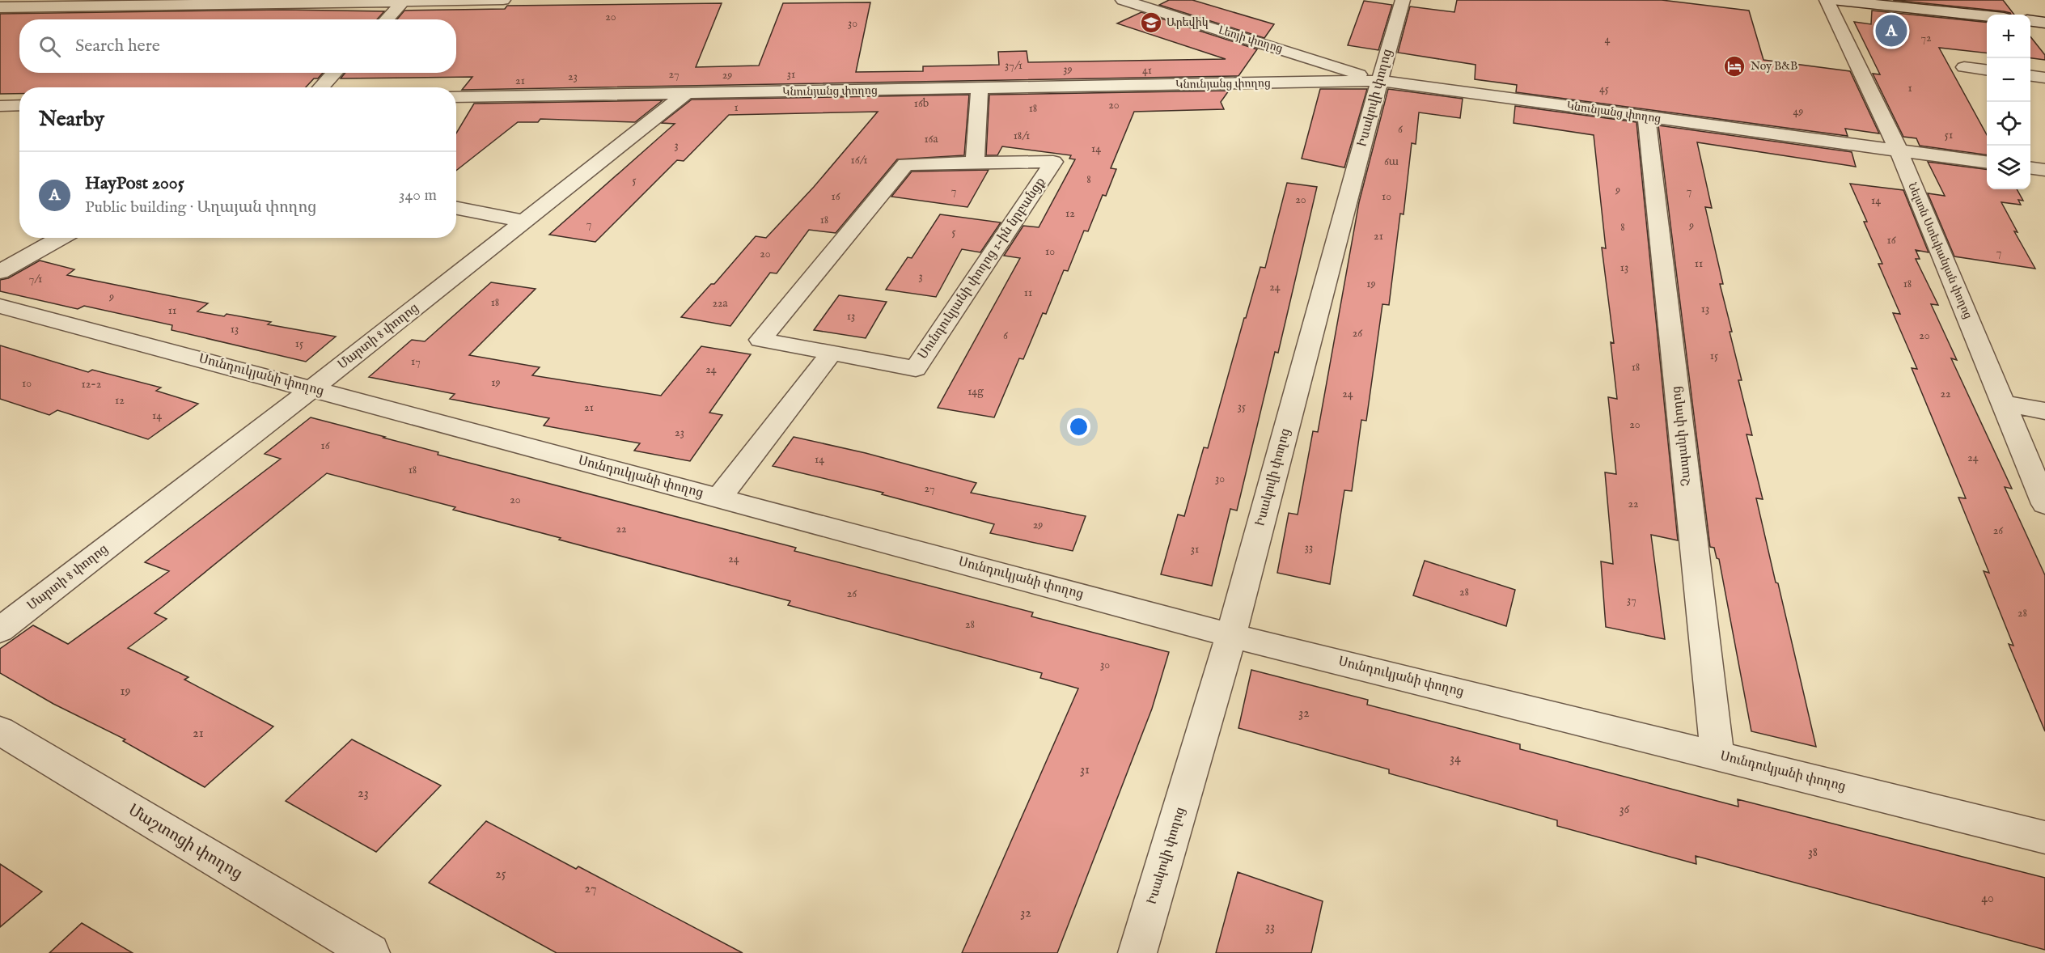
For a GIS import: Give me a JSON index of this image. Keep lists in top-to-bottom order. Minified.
{"streets":{"street":["Լեոյի փողոց","Կնունյանց փողոց","Իսակովի փողոց","Նելսոն Ստեփանյան փողոց","Սունդուկյանի փողոց 1-ին նրբանցք","Մարտի 8 փողոց","Սունդուկյանի փողոց","Չապաևի փողոց","Մաշտոցի փողոց"]},"crossings":[["Լեոյի փողոց","Կնունյանց փողոց"],["Լեոյի փողոց","Իսակովի փողոց"],["Կնունյանց փողոց","Իսակովի փողոց"],["Կնունյանց փողոց","Նելսոն Ստեփանյան փողոց"],["Կնունյանց փողոց","Մարտի 8 փողոց"],["Կնունյանց փողոց","Չապաևի փողոց"],["Իսակովի փողոց","Սունդուկյանի փողոց"],["Մարտի 8 փողոց","Սունդուկյանի փողոց"],["Սունդուկյանի փողոց","Չապաևի փողոց"]],"places":{"school or university":["Արեվիկ"],"hotel":["Noy B&B"]},"house_numbers":["20","30","72","4","37/1","39","41","27","31","29","23","21","1","45","16b","20","1","18","49","6","51","18/1","16a","3","14","16/1","6ա","8","5","9","7","7","16","10","20","14","12","18","7","9","8","5","21","16","10","7","20","11","13","3","7/1","19","18","24","11","9","18","22a","13","11","13","13","26","6","20","15","15","17","18","24","19","10","12-2","14g","24","22","12","35","21","14","20","23","16","24","14","18","30","27","20","22","29","22","26","33","31","24","28","26","37","28","28","30","19","32","21","34","31","23","36","38","25","27","40","32","33"],"page":{"pins":"A","map_buttons":["+","−"],"search":"Search here","heading":"Nearby","list":[{"mark":"A","name":"HayPost 2005","note":"Public building · Աղայան փողոց","value":"340 m"}]}}
